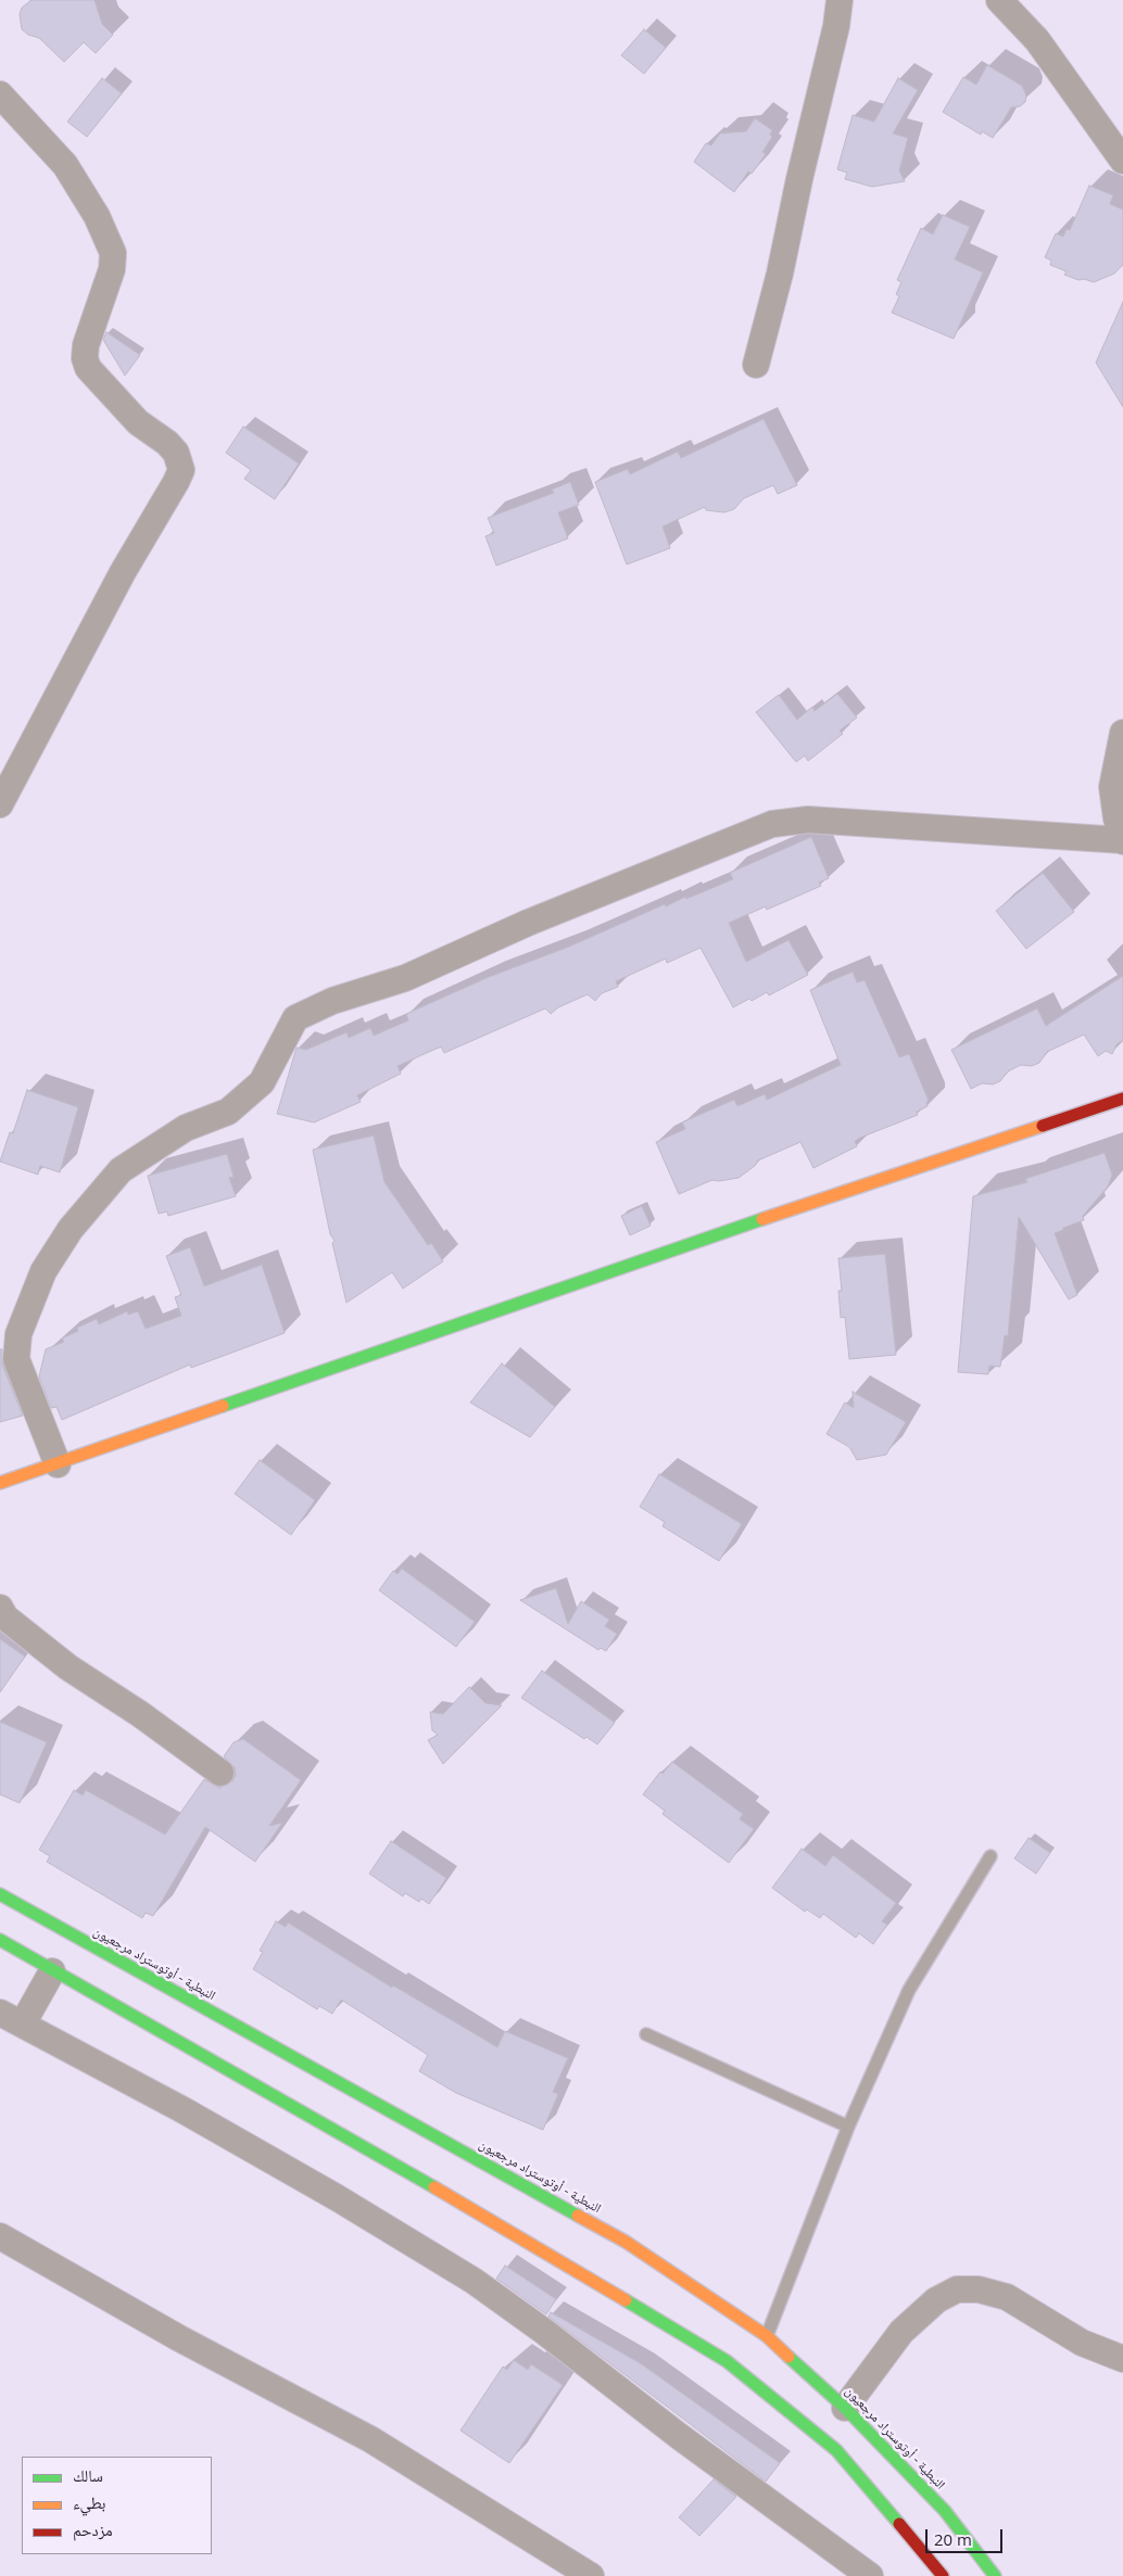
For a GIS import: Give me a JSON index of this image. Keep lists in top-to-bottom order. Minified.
{"streets":{"main road":["النبطية - أوتوستراد مرجعيون"]},"legend":["سالك","بطيء","مزدحم"],"scale_bar":"20 m"}
